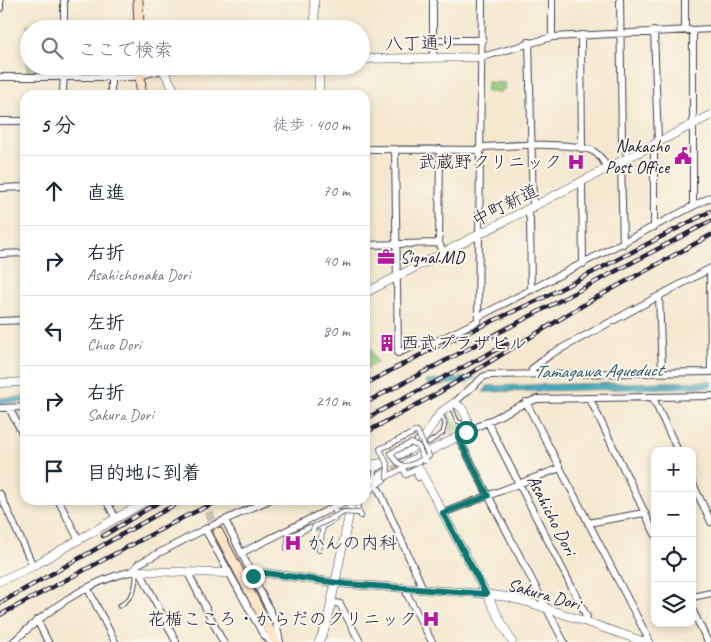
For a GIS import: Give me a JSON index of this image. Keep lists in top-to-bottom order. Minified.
{"streets":{"street":["八丁通り","中町新道","Asahicho Dori","Sakura Dori"]},"crossings":[["Asahicho Dori","Sakura Dori"]],"water":["Tamagawa Aqueduct"],"places":{"public building":["Nakacho Post Office"],"hospital":["武蔵野クリニック","かんの内科","花楯こころ・からだのクリニック"],"office":["Signal.MD"],"building":["西武プラザビル"]},"page":{"search":"ここで検索","heading":["5 分","徒歩 · 400 m"],"list":[["直進","70 m"],["右折","Asahichonaka Dori","40 m"],["左折","Chuo Dori","80 m"],["右折","Sakura Dori","210 m"],"目的地に到着"],"map_buttons":["+","−"]}}
